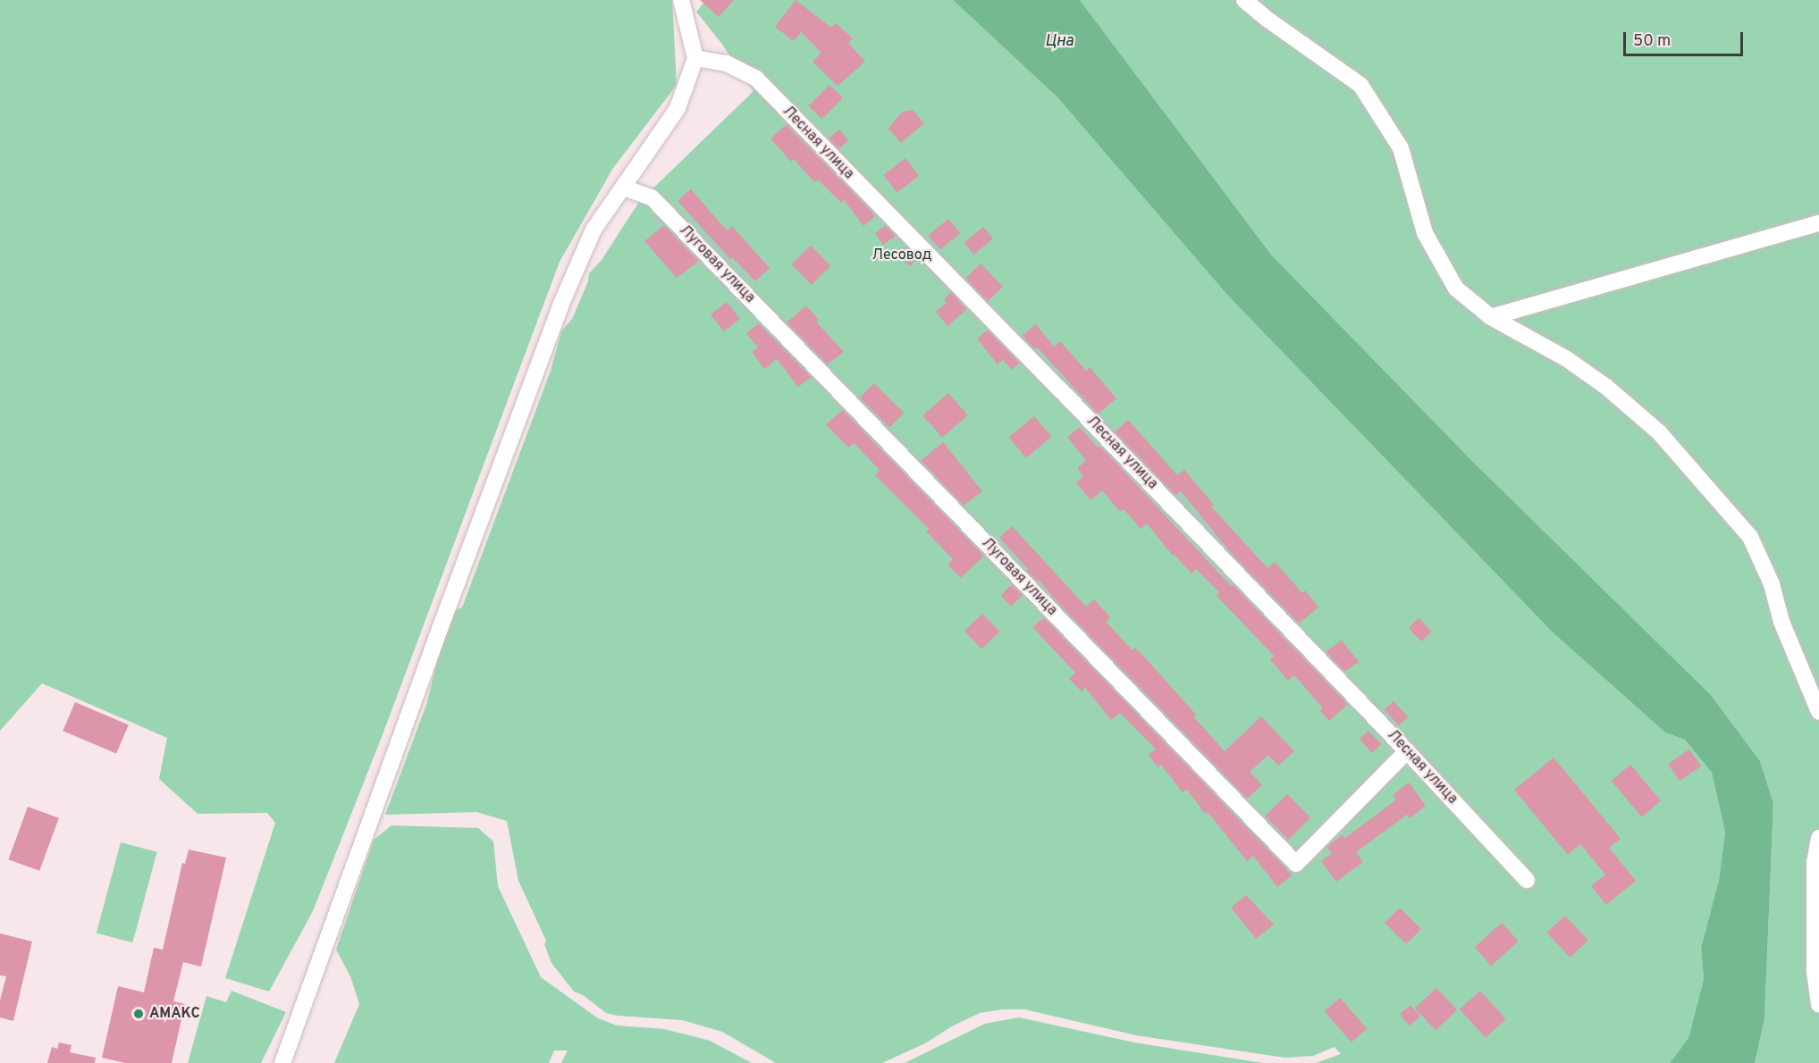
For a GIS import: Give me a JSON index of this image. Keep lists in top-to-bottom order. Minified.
{"streets":{"street":["Лесная улица","Луговая улица"]},"crossings":[["Лесная улица","Луговая улица"]],"water":["Цна"],"parks":["Лесовод"],"places":["АМАКС"],"scale_bar":"50 m"}
